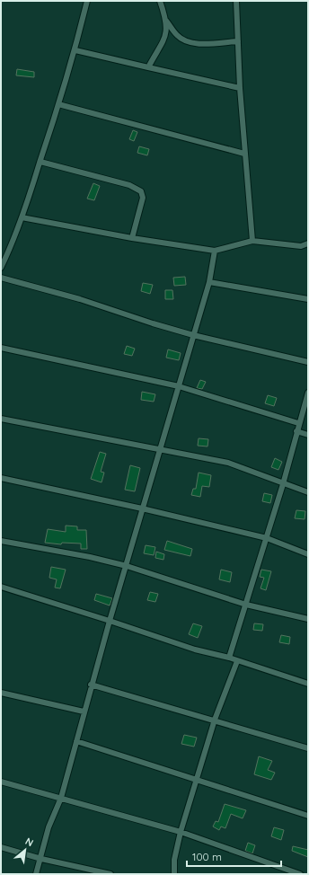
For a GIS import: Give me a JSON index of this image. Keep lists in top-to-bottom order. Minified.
{"scale_bar":"100 m","north":"top right"}
